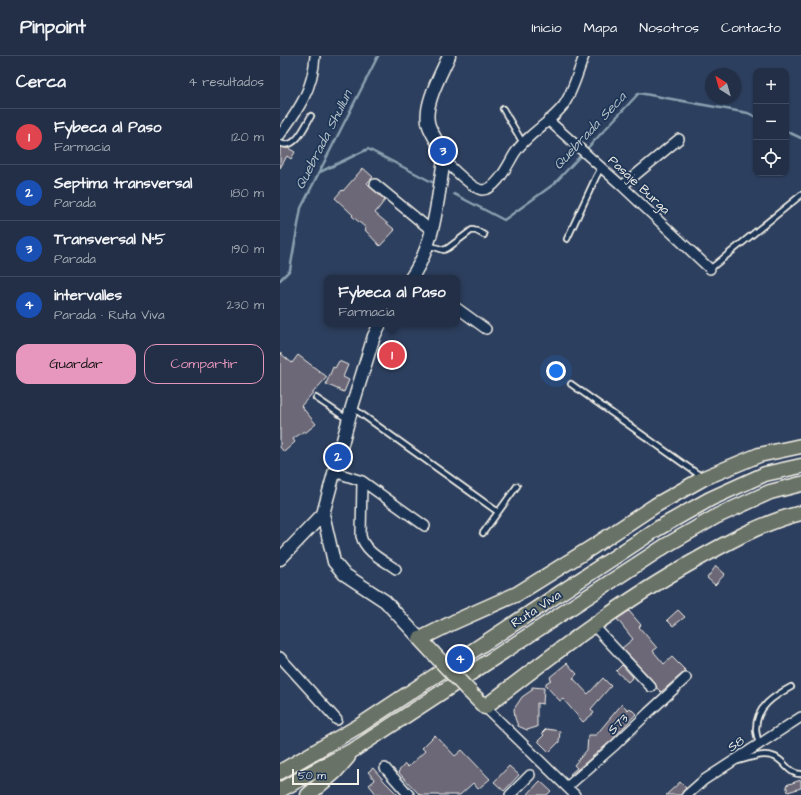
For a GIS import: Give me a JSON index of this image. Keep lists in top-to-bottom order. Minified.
{"streets":{"main road":["Ruta Viva"],"street":["Pasaje Burga","S73","S8"]},"water":["Quebrada Seca","Quebrada Shullun"],"scale_bar":"50 m","north":"top left","page":{"header":"Pinpoint","nav":["Inicio","Mapa","Nosotros","Contacto"],"heading":["Cerca","4 resultados"],"map_buttons":["+","−"],"list":[{"mark":"1","name":"Fybeca al Paso","note":"Farmacia","value":"120 m"},{"mark":"2","name":"Septima transversal","note":"Parada","value":"180 m"},{"mark":"3","name":"Transversal N°5","note":"Parada","value":"190 m"},{"mark":"4","name":"intervalles","note":"Parada · Ruta Viva","value":"230 m"}],"pins":["3","1","2","4"],"popup":["Fybeca al Paso","Farmacia"],"buttons":["Guardar","Compartir"],"scale":"50 m"}}
